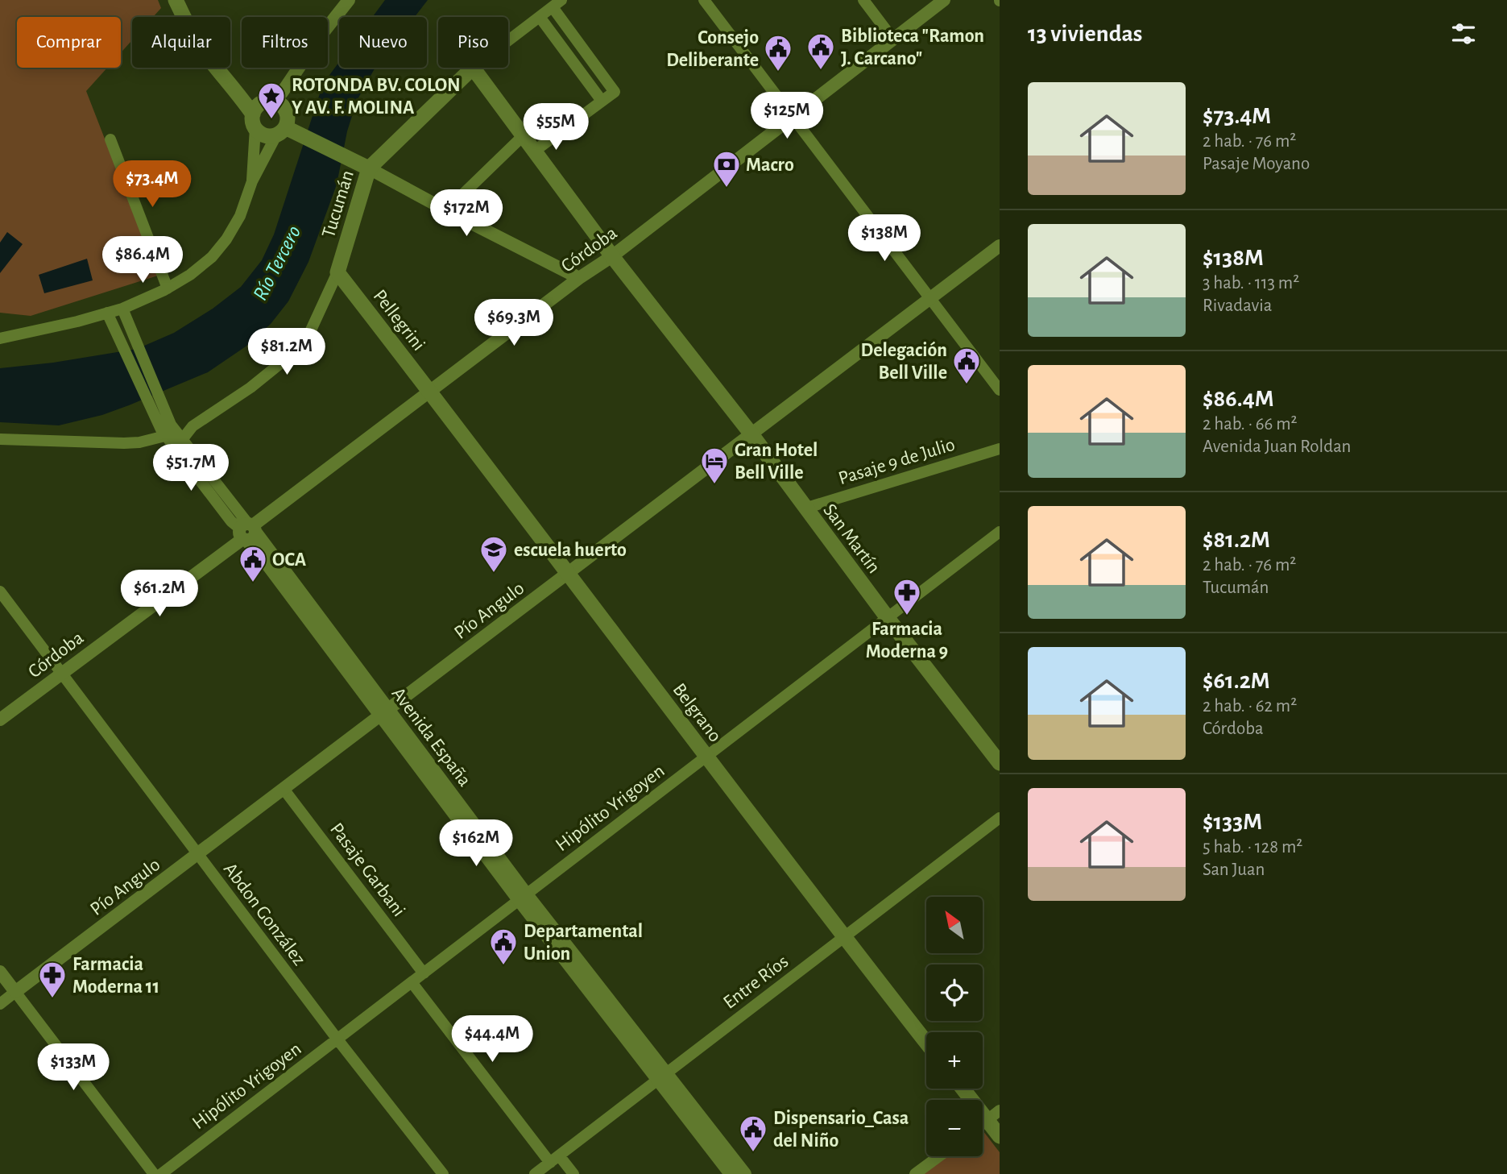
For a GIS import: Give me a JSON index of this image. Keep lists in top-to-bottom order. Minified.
{"streets":{"main road":["Tucumán","Pellegrini","San Martín","Belgrano"],"street":["Córdoba","Pasaje 9 de Julio","Pío Angulo","Avenida España","Hipólito Yrigoyen","Pasaje Garbani","Abdon González","Entre Ríos"]},"crossings":[["Tucumán","Pellegrini"],["Tucumán","San Martín"],["Córdoba","Pellegrini"],["Córdoba","San Martín"],["Córdoba","Belgrano"],["Córdoba","Avenida España"],["Córdoba","Abdon González"],["Pellegrini","Belgrano"],["Pasaje 9 de Julio","San Martín"],["San Martín","Pío Angulo"],["San Martín","Hipólito Yrigoyen"],["Pío Angulo","Belgrano"],["Pío Angulo","Avenida España"],["Pío Angulo","Pasaje Garbani"],["Pío Angulo","Abdon González"],["Belgrano","Hipólito Yrigoyen"],["Belgrano","Entre Ríos"],["Avenida España","Hipólito Yrigoyen"],["Avenida España","Entre Ríos"],["Hipólito Yrigoyen","Pasaje Garbani"],["Hipólito Yrigoyen","Abdon González"]],"water":["Río Tercero"],"places":{"public building":["Biblioteca \"Ramon J. Carcano\"","Consejo Deliberante","Delegación Bell Ville","OCA","Departamental Union","Dispensario_Casa del Niño"],"place":["ROTONDA BV. COLON Y AV. F. MOLINA"],"bank":["Macro"],"hotel":["Gran Hotel Bell Ville"],"school or university":["escuela huerto"],"pharmacy":["Farmacia Moderna 9","Farmacia Moderna 11"]},"north":"top left","page":{"heading":"13 viviendas","chip":["Comprar","Alquilar","Filtros","Nuevo","Piso"],"list":[{"name":"$73.4M","note":"2 hab. · 76 m² · Pasaje Moyano"},{"name":"$138M","note":"3 hab. · 113 m² · Rivadavia"},{"name":"$86.4M","note":"2 hab. · 66 m² · Avenida Juan Roldan"},{"name":"$81.2M","note":"2 hab. · 76 m² · Tucumán"},{"name":"$61.2M","note":"2 hab. · 62 m² · Córdoba"},{"name":"$133M","note":"5 hab. · 128 m² · San Juan"}],"price":["$125M","$55M","$73.4M","$172M","$138M","$86.4M","$69.3M","$81.2M","$51.7M","$61.2M","$162M","$44.4M","$133M"],"map_buttons":["+","−"]}}
